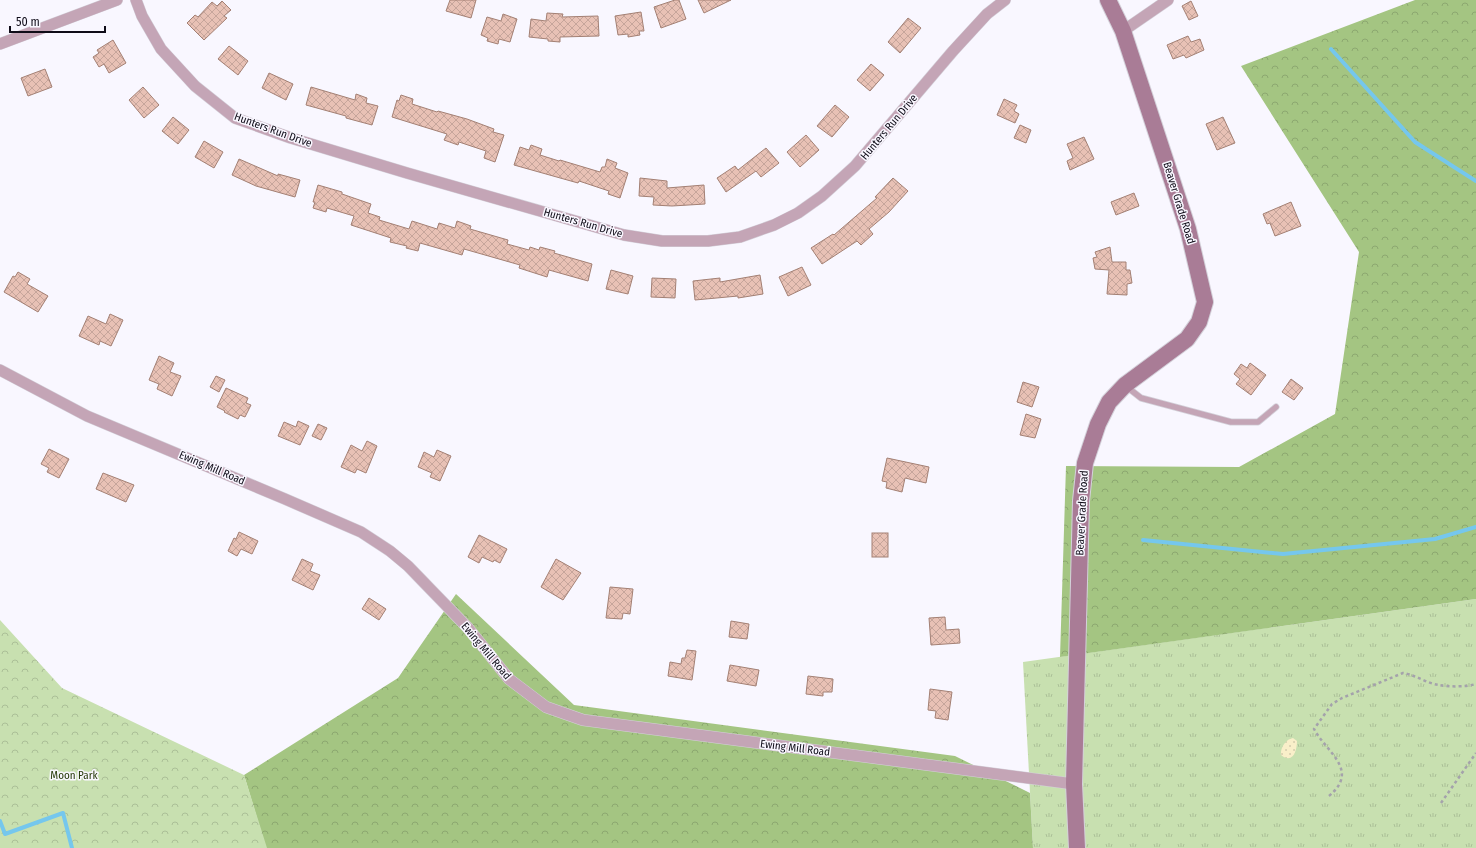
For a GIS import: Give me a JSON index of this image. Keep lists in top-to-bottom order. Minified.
{"streets":{"main road":["Beaver Grade Road"],"street":["Hunters Run Drive","Ewing Mill Road"]},"crossings":[["Beaver Grade Road","Ewing Mill Road"]],"parks":["Moon Park"],"scale_bar":"50 m"}
